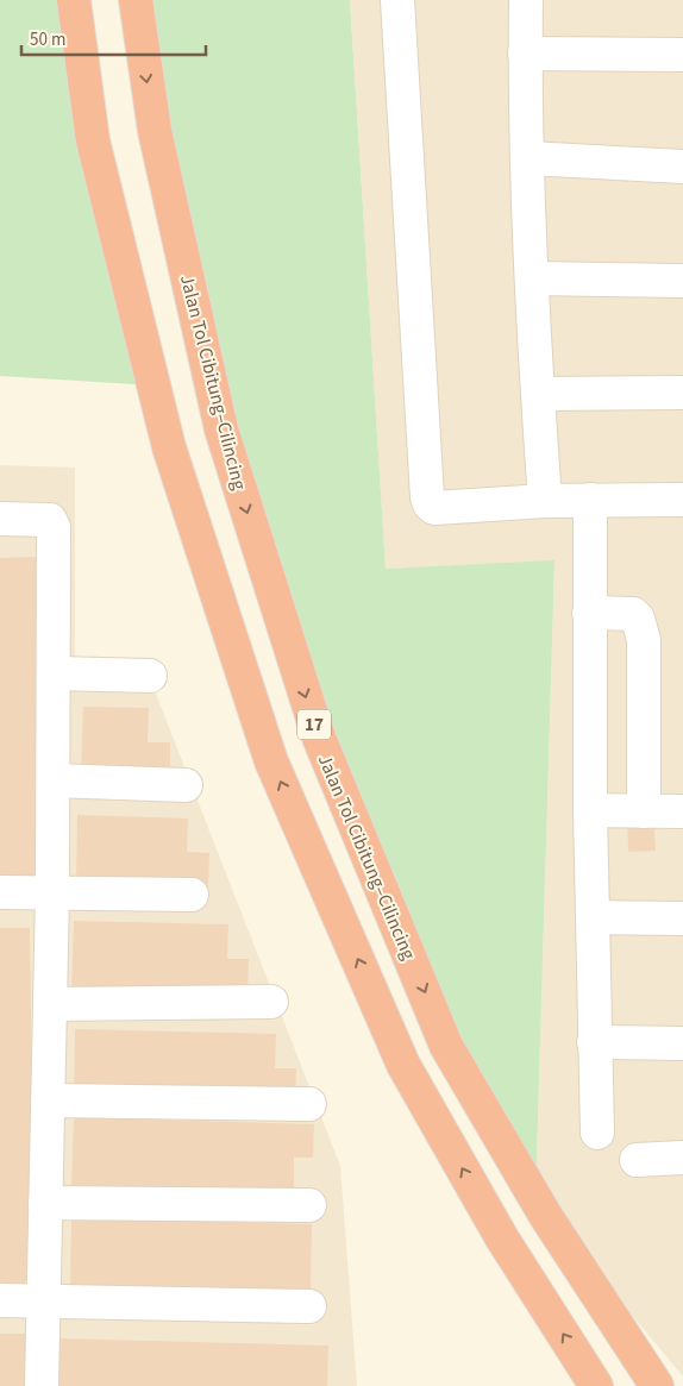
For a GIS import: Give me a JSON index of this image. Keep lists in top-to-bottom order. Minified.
{"streets":{"highway":["Jalan Tol Cibitung–Cilincing","17"]},"scale_bar":"50 m"}
